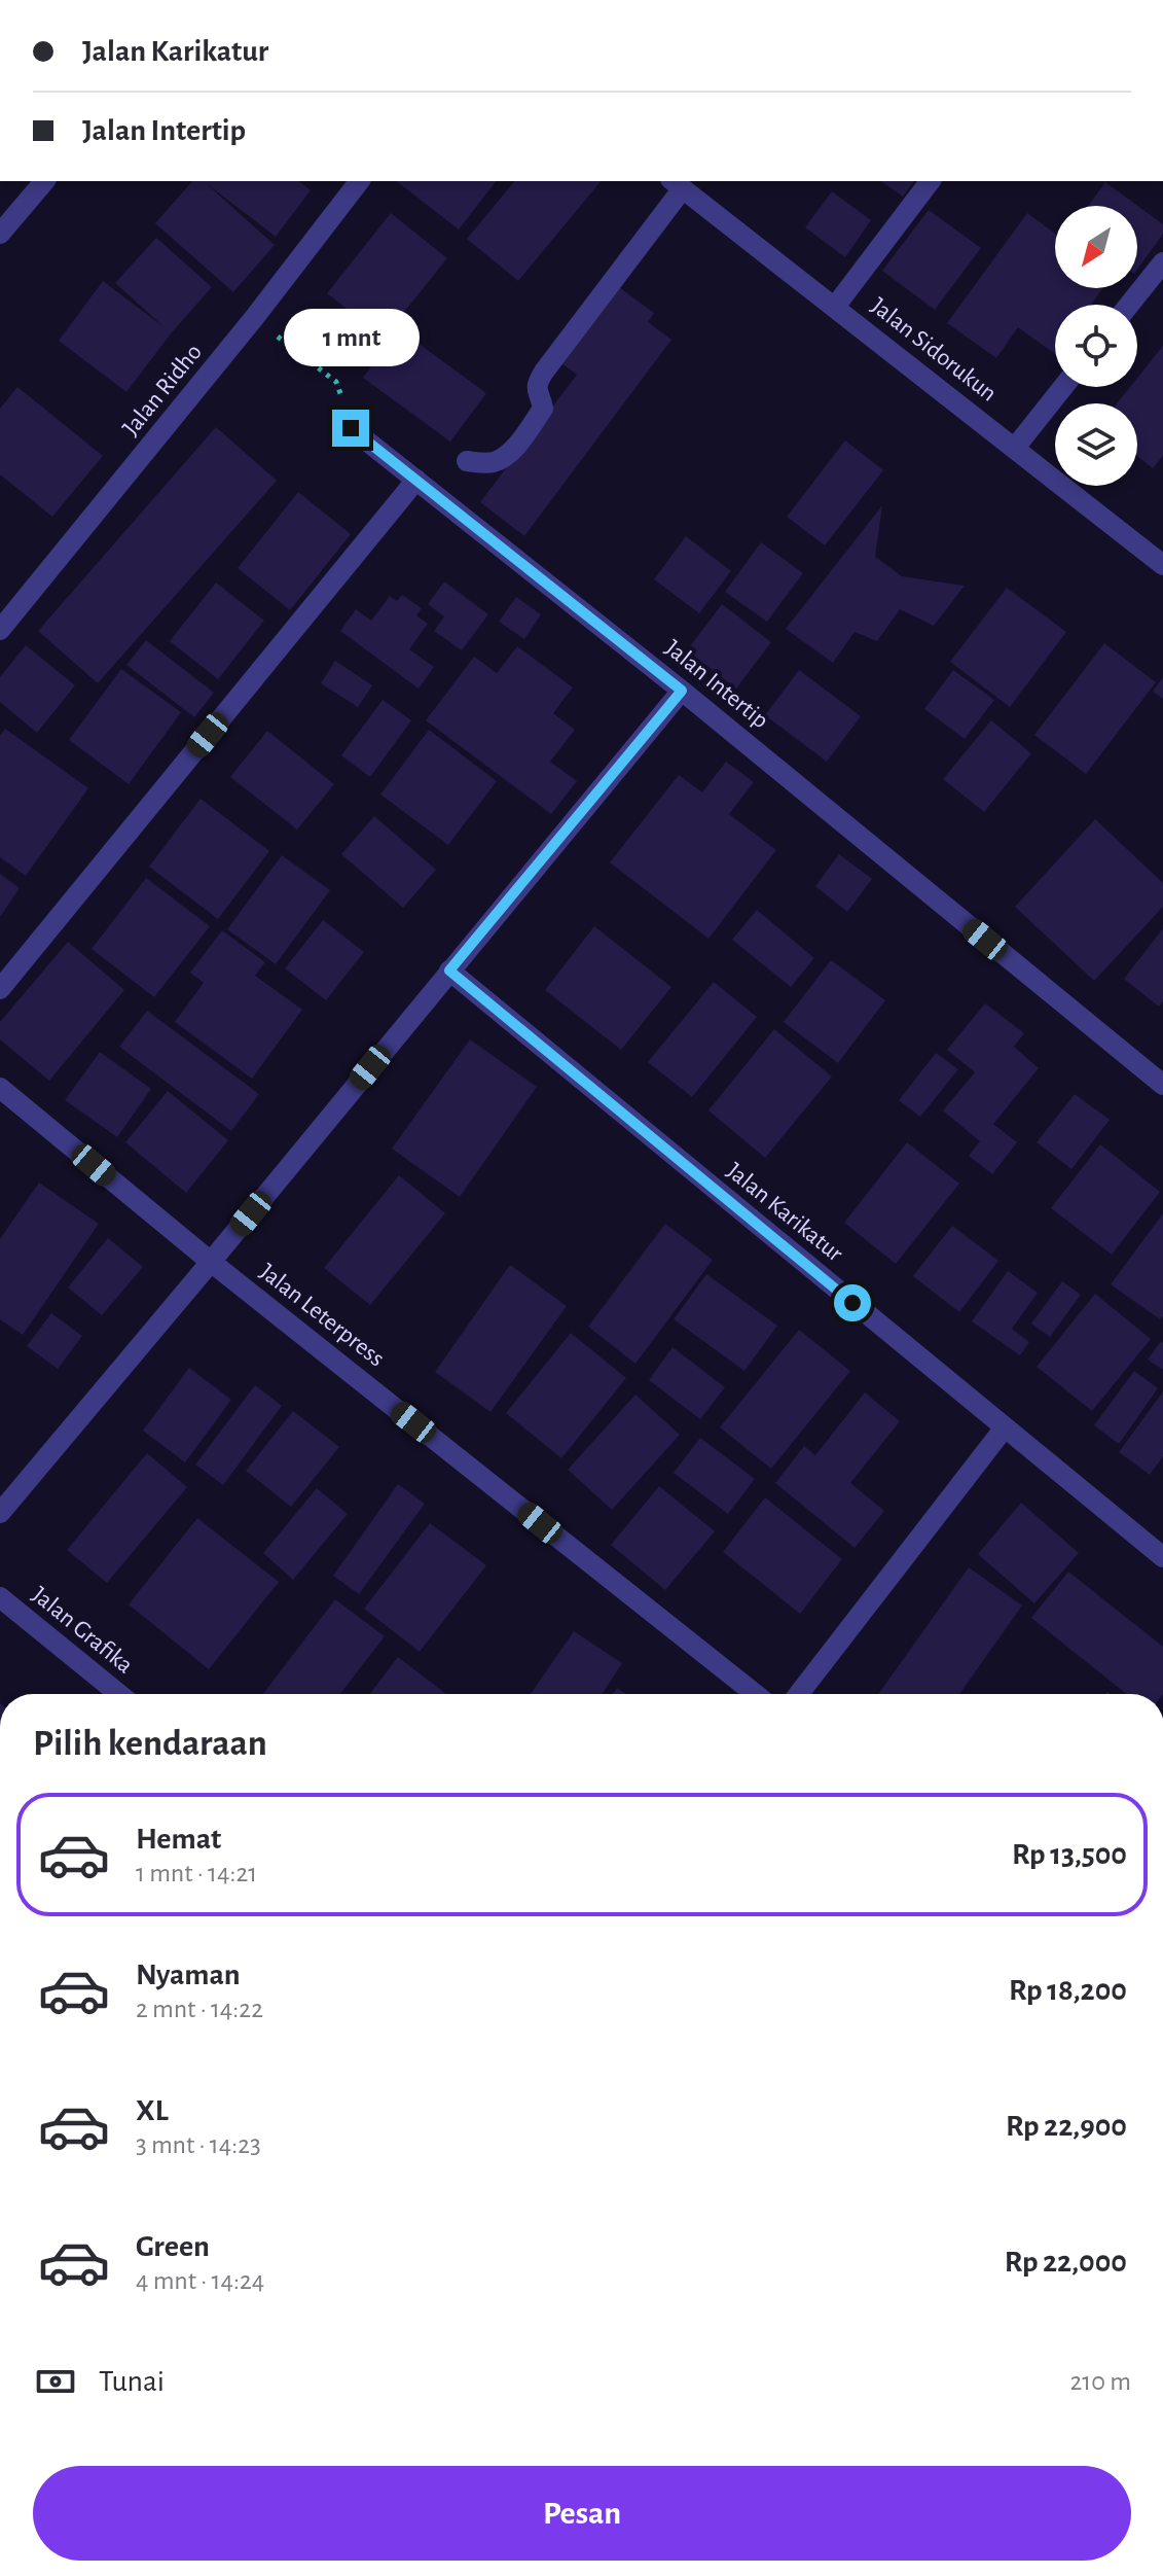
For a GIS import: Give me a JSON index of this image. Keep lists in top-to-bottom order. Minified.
{"streets":{"street":["Jalan Sidorukun","Jalan Ridho","Jalan Intertip","Jalan Karikatur","Jalan Leterpress","Jalan Grafika"]},"north":"bottom left","page":{"banner":["Jalan Karikatur","Jalan Intertip"],"bubble":"1 mnt","heading":"Pilih kendaraan","list":[{"name":"Hemat","note":"1 mnt · 14:21","value":"Rp 13,500"},{"name":"Nyaman","note":"2 mnt · 14:22","value":"Rp 18,200"},{"name":"XL","note":"3 mnt · 14:23","value":"Rp 22,900"},{"name":"Green","note":"4 mnt · 14:24","value":"Rp 22,000"}],"pay":["Tunai","210 m"],"buttons":"Pesan"}}
